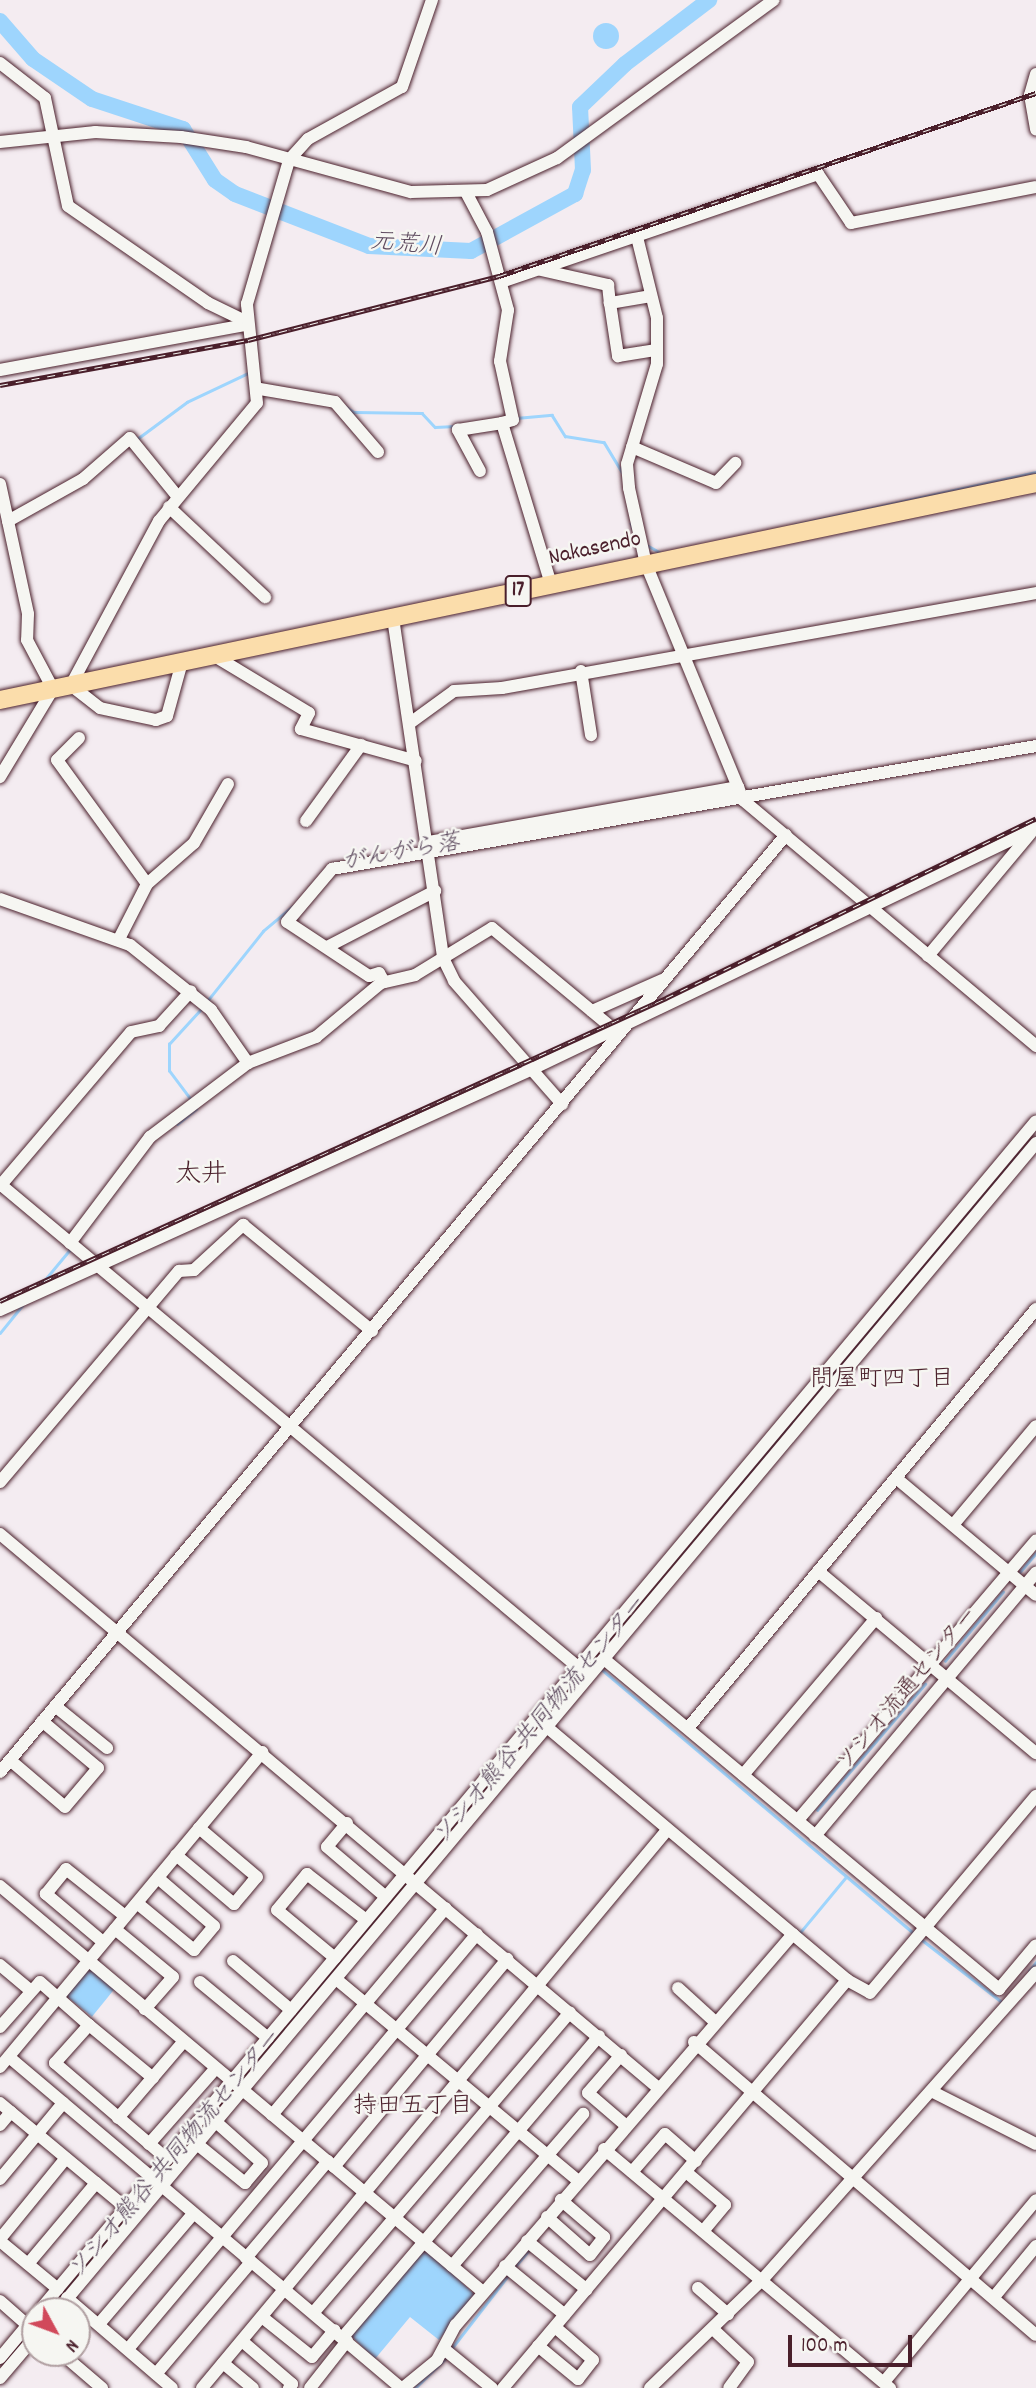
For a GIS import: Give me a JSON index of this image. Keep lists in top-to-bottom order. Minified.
{"streets":{"highway":["Nakasendo","17"],"street":["ソシオ流通センター"]},"districts":["太井","問屋町四丁目","持田五丁目"],"water":["元荒川","がんがら落","ソシオ熊谷 共同物流センター"],"scale_bar":"100 m","north":"bottom right"}
